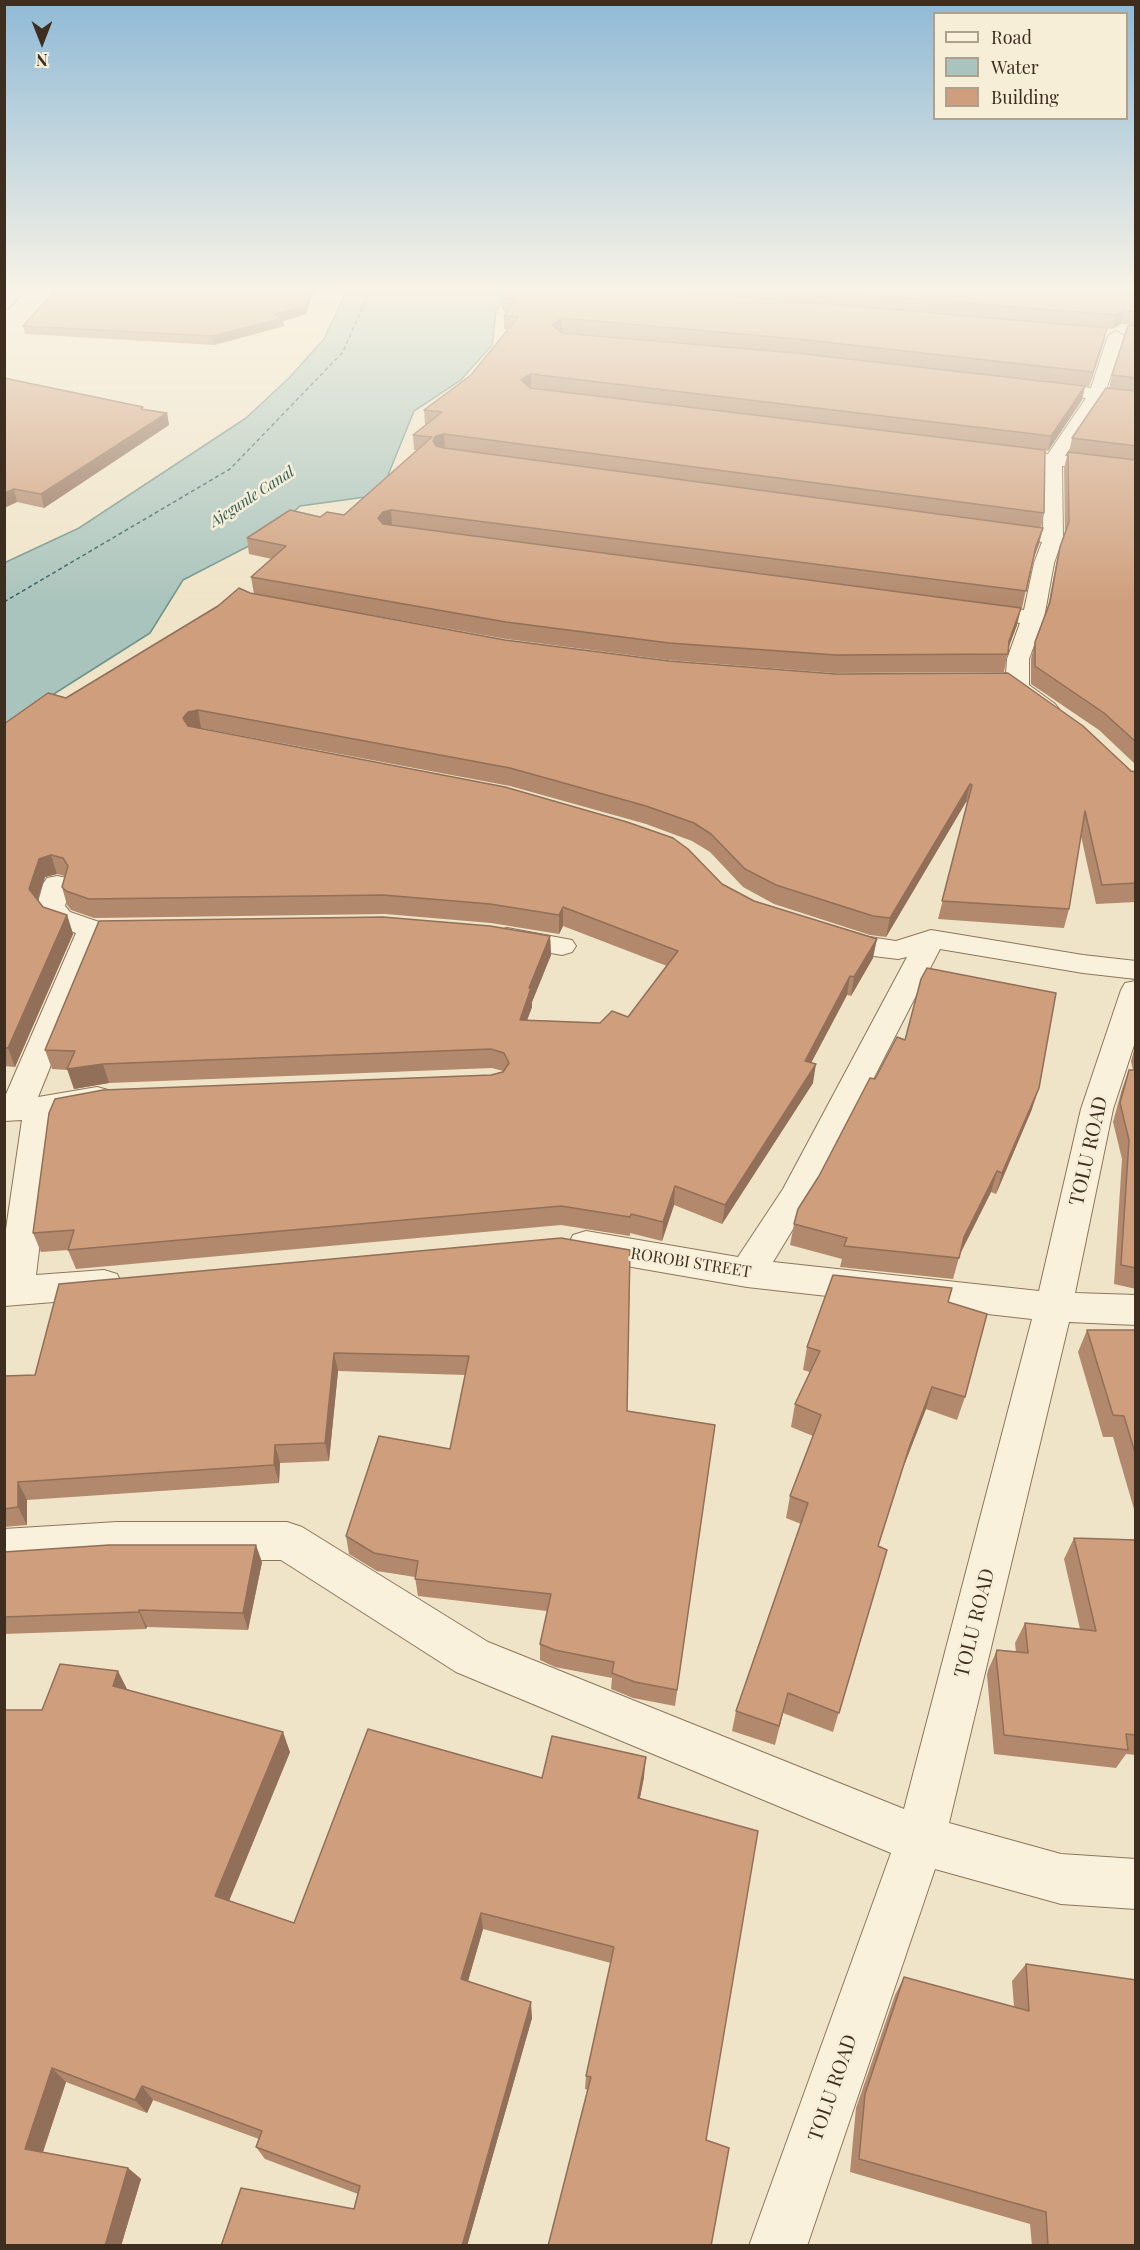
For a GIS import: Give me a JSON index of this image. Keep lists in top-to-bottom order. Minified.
{"streets":{"street":["TOLU ROAD","ROROBI STREET"]},"crossings":[["TOLU ROAD","ROROBI STREET"]],"water":["Ajegunle Canal"],"legend":["Road","Water","Building"],"north":"bottom"}
